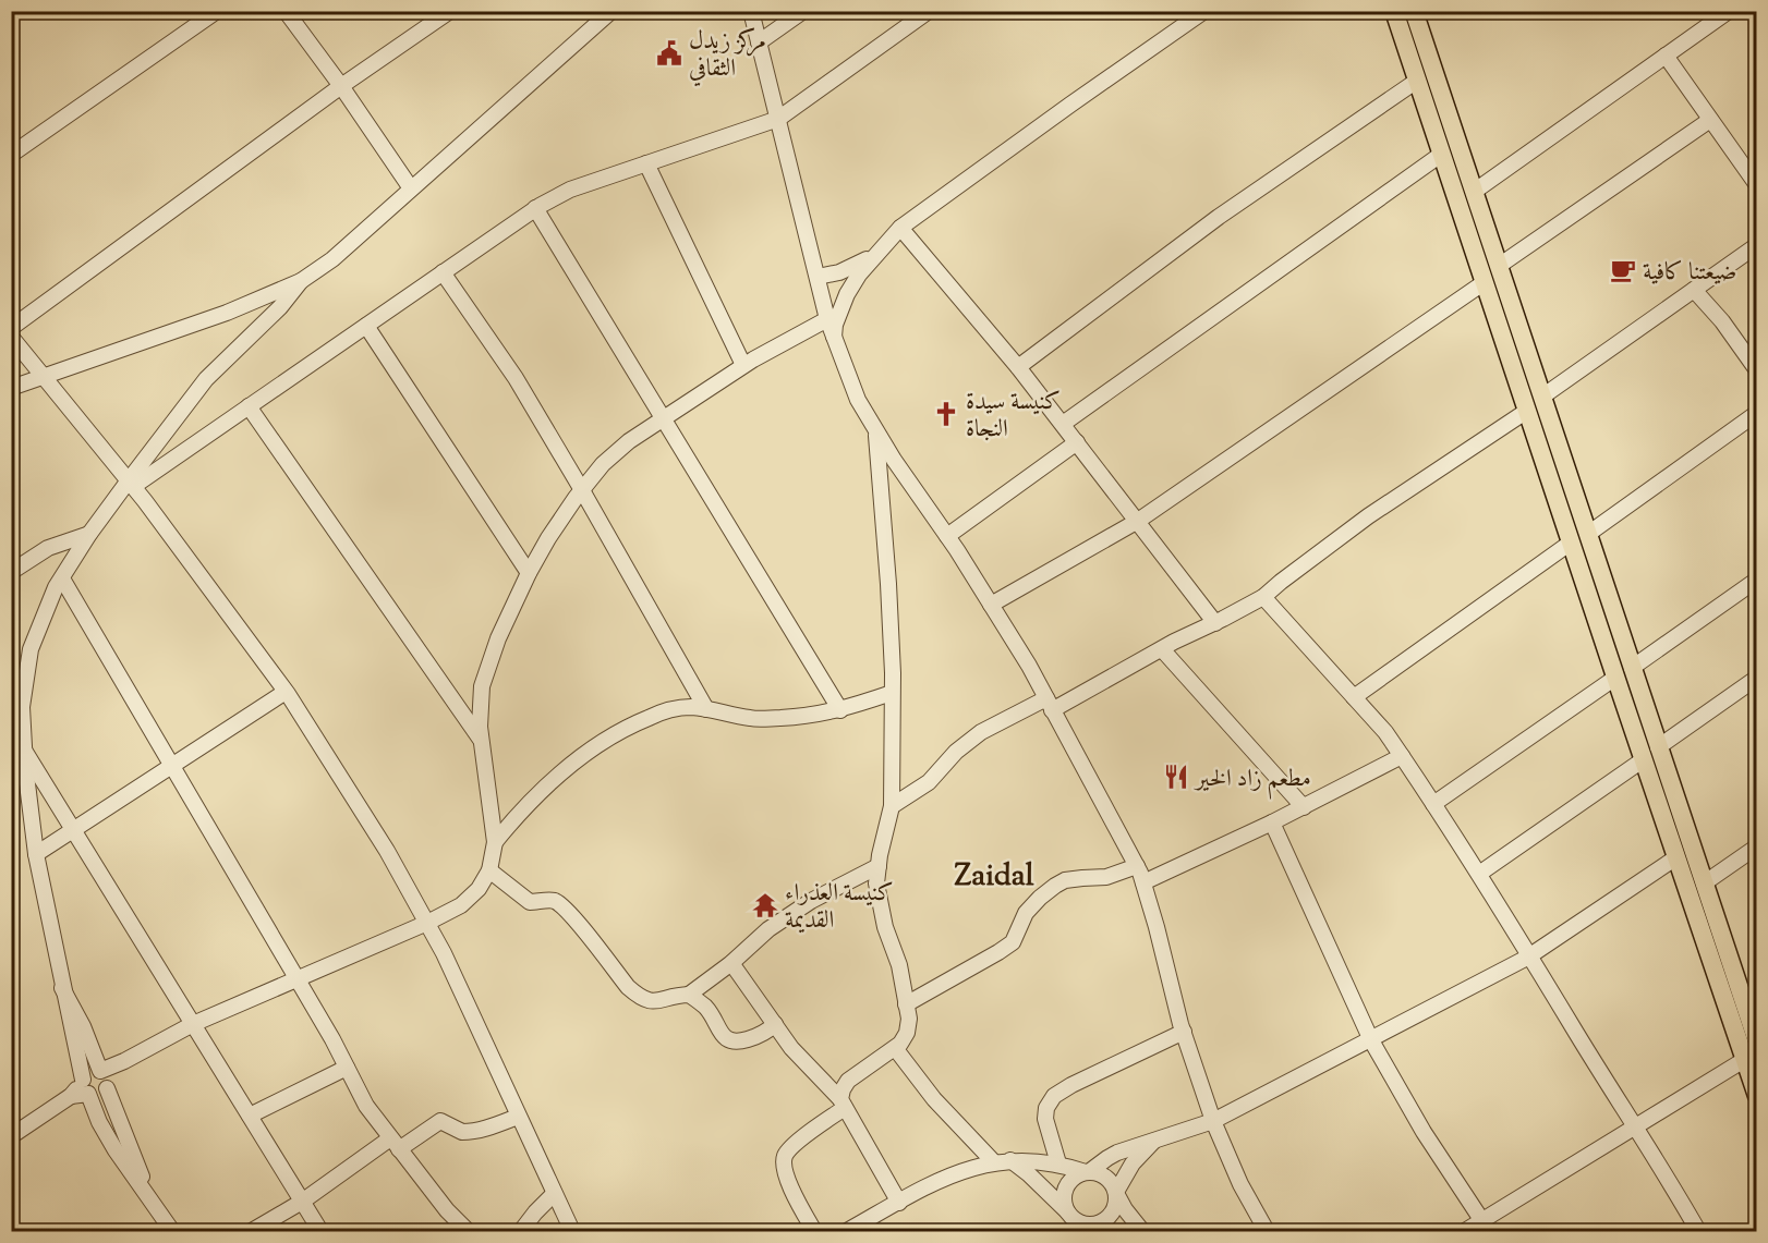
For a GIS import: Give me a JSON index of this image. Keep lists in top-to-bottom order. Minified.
{"districts":["Zaidal"],"places":{"public building":["مركز زيدل الثقافي"],"cafe":["ضيعتنا كافية"],"church":["كنيسة سيدة النجاة"],"restaurant":["مطعم زاد الخير"],"temple":["كنيسة العذراء القديمة"]}}
